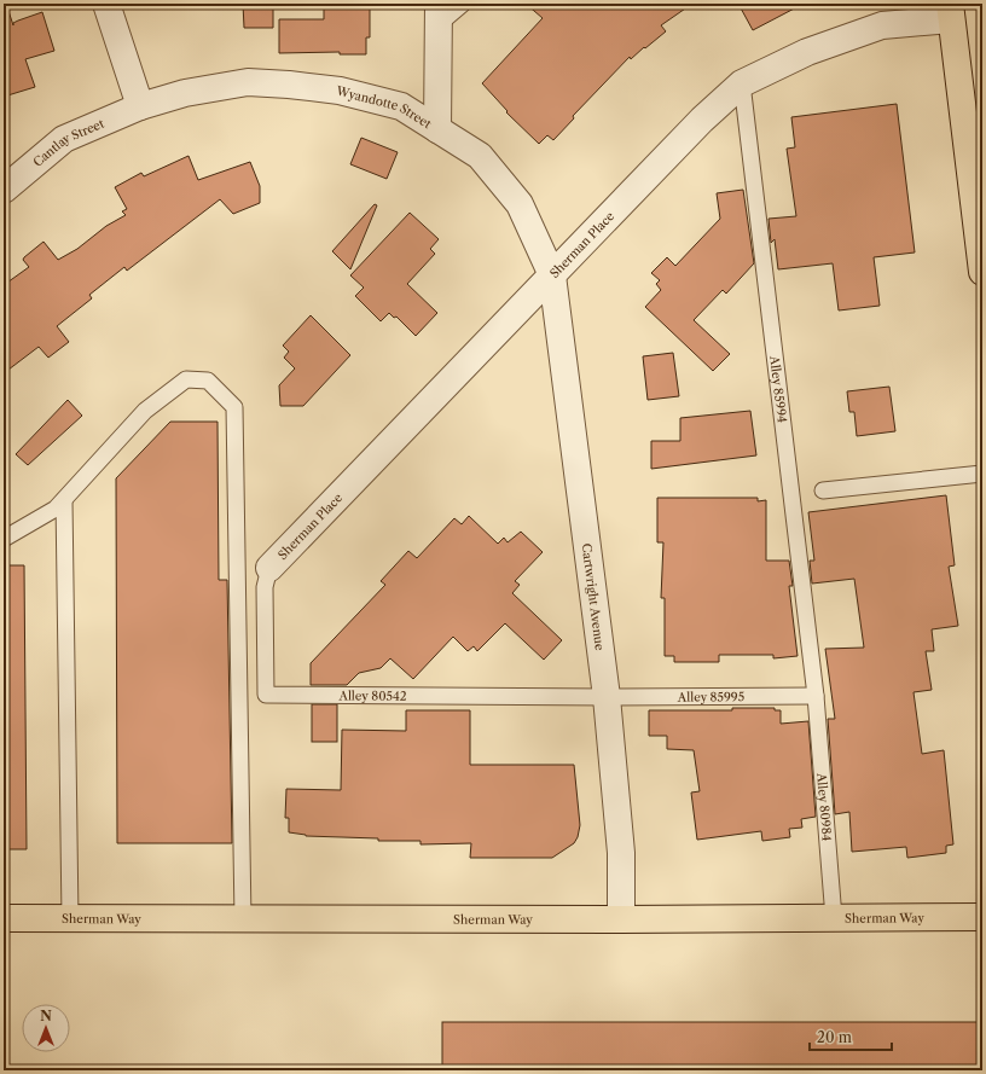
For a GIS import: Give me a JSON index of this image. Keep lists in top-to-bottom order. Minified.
{"streets":{"main road":["Sherman Way"],"street":["Wyandotte Street","Cantlay Street","Sherman Place","Cartwright Avenue"],"lane":["Alley 85994","Alley 80542","Alley 85995","Alley 80984"]},"crossings":[["Wyandotte Street","Cantlay Street"],["Wyandotte Street","Sherman Place"],["Wyandotte Street","Cartwright Avenue"],["Sherman Place","Alley 85994"],["Sherman Place","Cartwright Avenue"],["Sherman Place","Alley 80542"],["Alley 85994","Alley 85995"],["Alley 85994","Alley 80984"],["Cartwright Avenue","Alley 80542"],["Cartwright Avenue","Alley 85995"],["Cartwright Avenue","Sherman Way"],["Alley 80542","Alley 85995"],["Alley 85995","Alley 80984"],["Alley 80984","Sherman Way"]],"scale_bar":"20 m","north":"top"}
